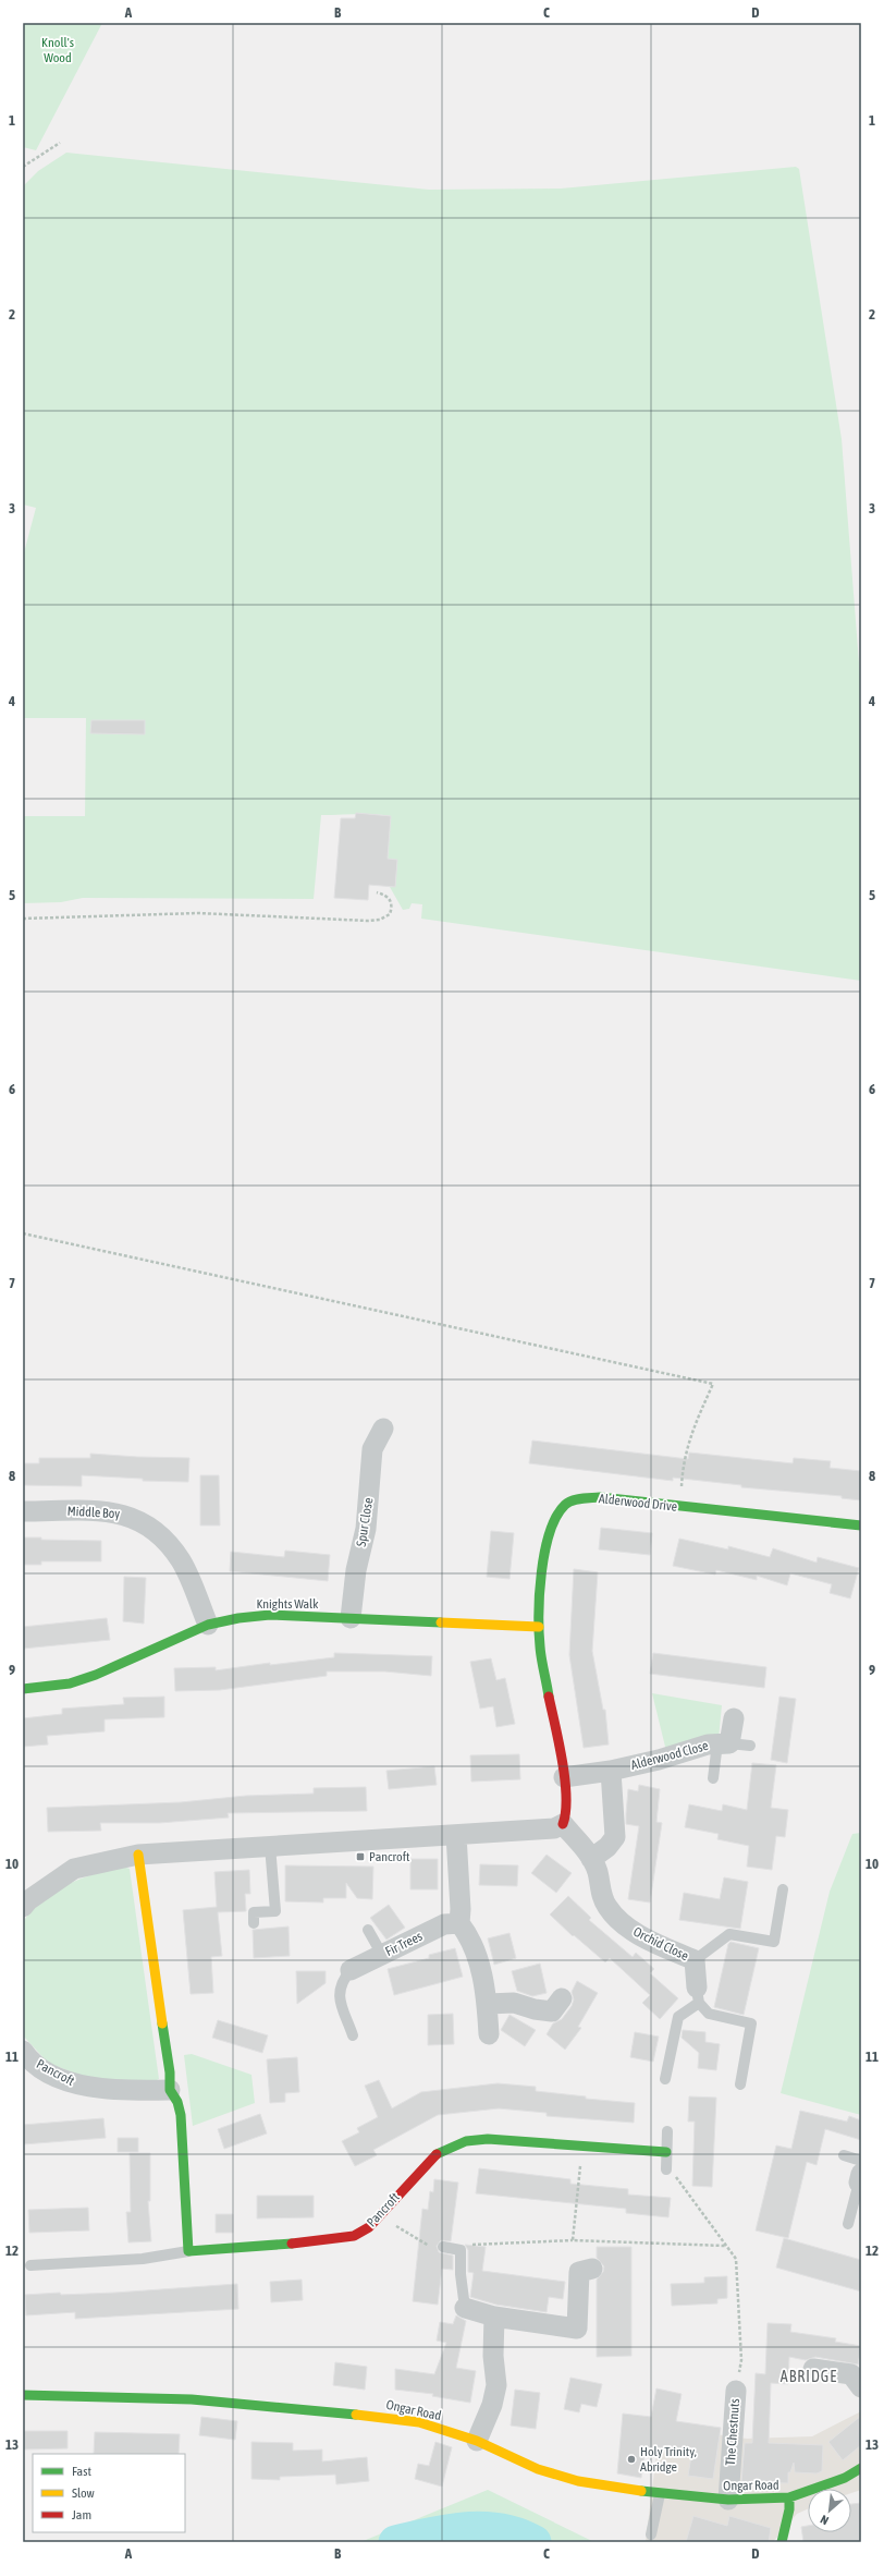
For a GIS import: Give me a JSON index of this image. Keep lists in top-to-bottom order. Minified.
{"streets":{"street":["Alderwood Drive","Middle Boy","Spur Close","Knights Walk","Alderwood Close","Fir Trees","Orchid Close","Pancroft","Ongar Road","The Chestnuts"]},"crossings":[["Alderwood Drive","Knights Walk"],["Middle Boy","Knights Walk"],["Spur Close","Knights Walk"],["Ongar Road","The Chestnuts"]],"districts":["ABRIDGE"],"parks":["Knoll's Wood"],"places":{"transit":["Pancroft"],"other":["Holy Trinity, Abridge"]},"legend":["Fast","Slow","Jam"],"north":"bottom left","grid":{"columns":["A","B","C","D"],"rows":["1","2","3","4","5","6","7","8","9","10","11","12","13"]}}
